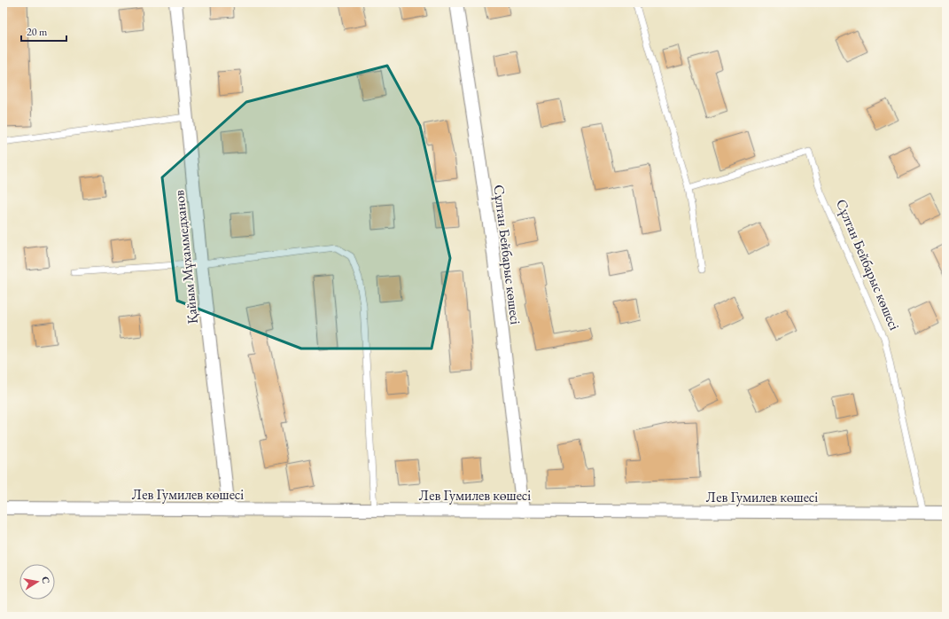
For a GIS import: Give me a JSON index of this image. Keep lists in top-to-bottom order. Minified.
{"streets":{"street":["Сұлтан Бейбарыс көшесі","Қайым Мұхаммедханов","Лев Гумилев көшесі"]},"crossings":[["Сұлтан Бейбарыс көшесі","Лев Гумилев көшесі"],["Қайым Мұхаммедханов","Лев Гумилев көшесі"]],"scale_bar":"20 m","north":"right"}
